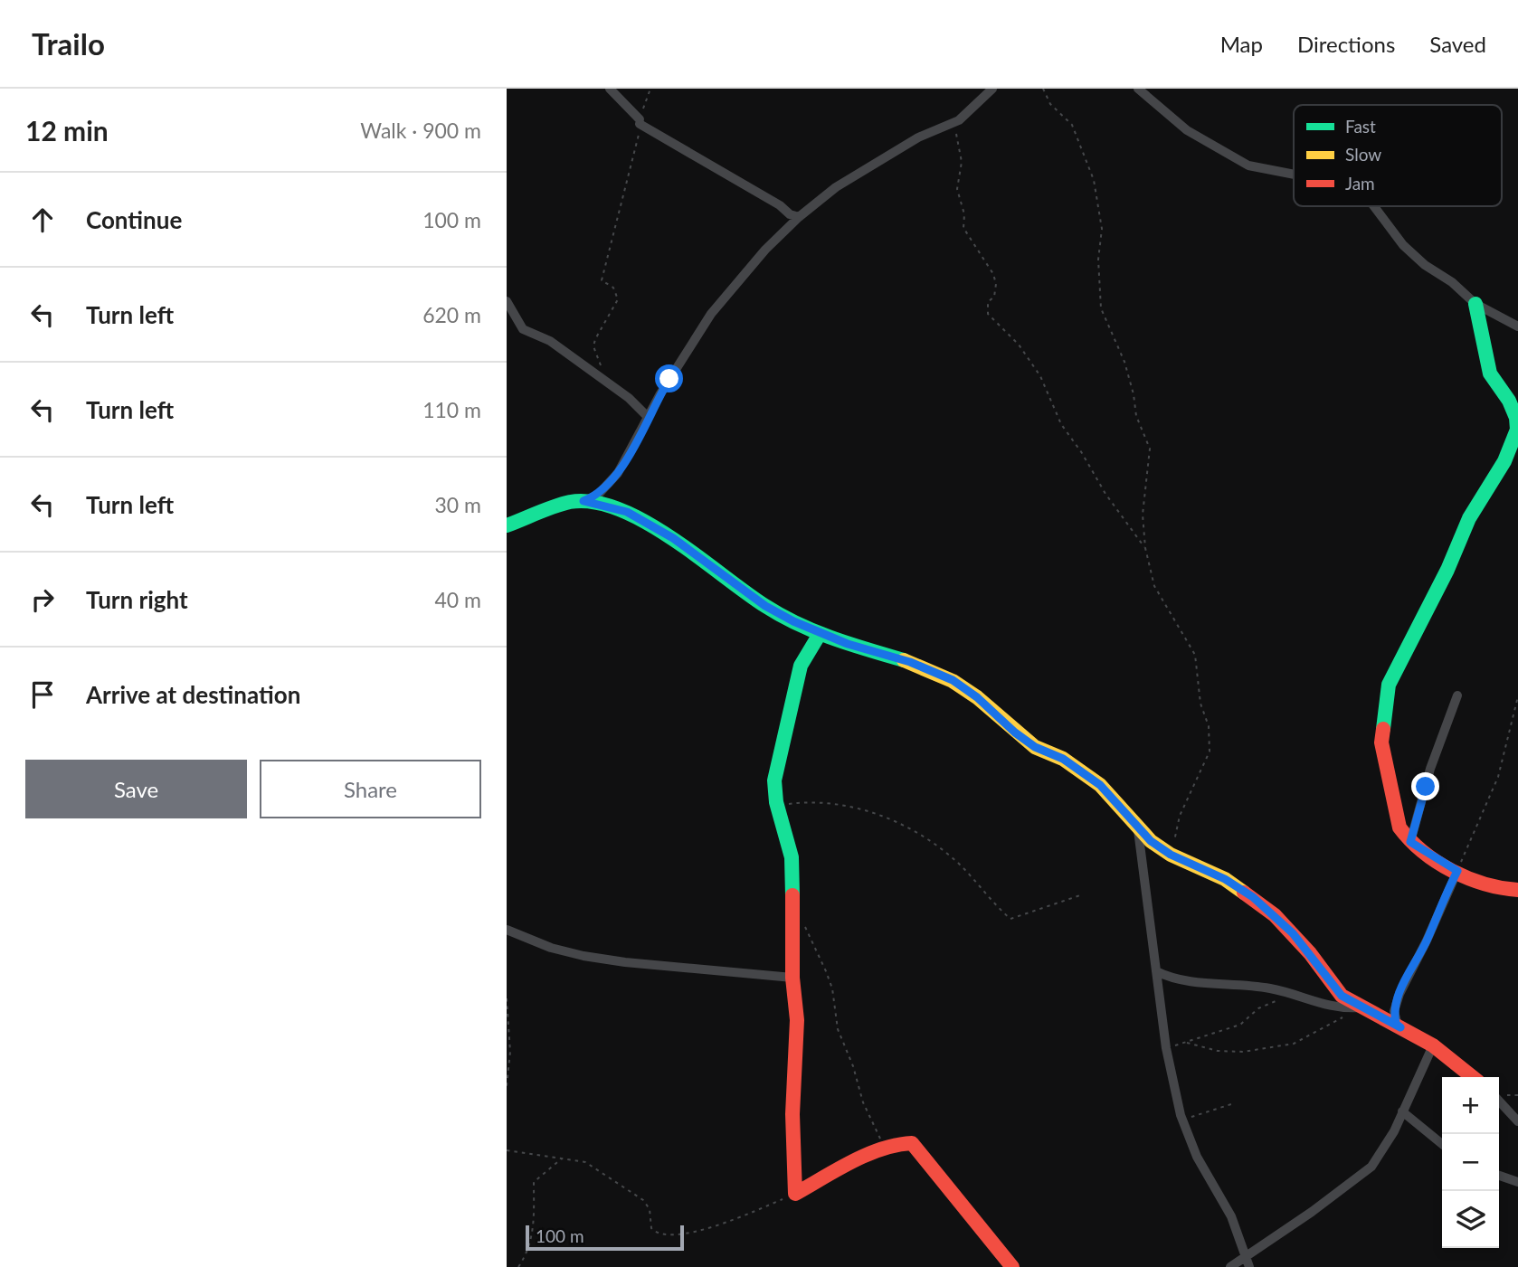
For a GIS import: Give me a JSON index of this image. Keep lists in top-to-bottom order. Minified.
{"legend":["Fast","Slow","Jam"],"scale_bar":"100 m","page":{"header":"Trailo","nav":["Map","Directions","Saved"],"heading":["12 min","Walk · 900 m"],"list":[["Continue","100 m"],["Turn left","620 m"],["Turn left","110 m"],["Turn left","30 m"],["Turn right","40 m"],"Arrive at destination"],"buttons":["Save","Share"],"map_buttons":["+","−"],"scale":"100 m"}}
